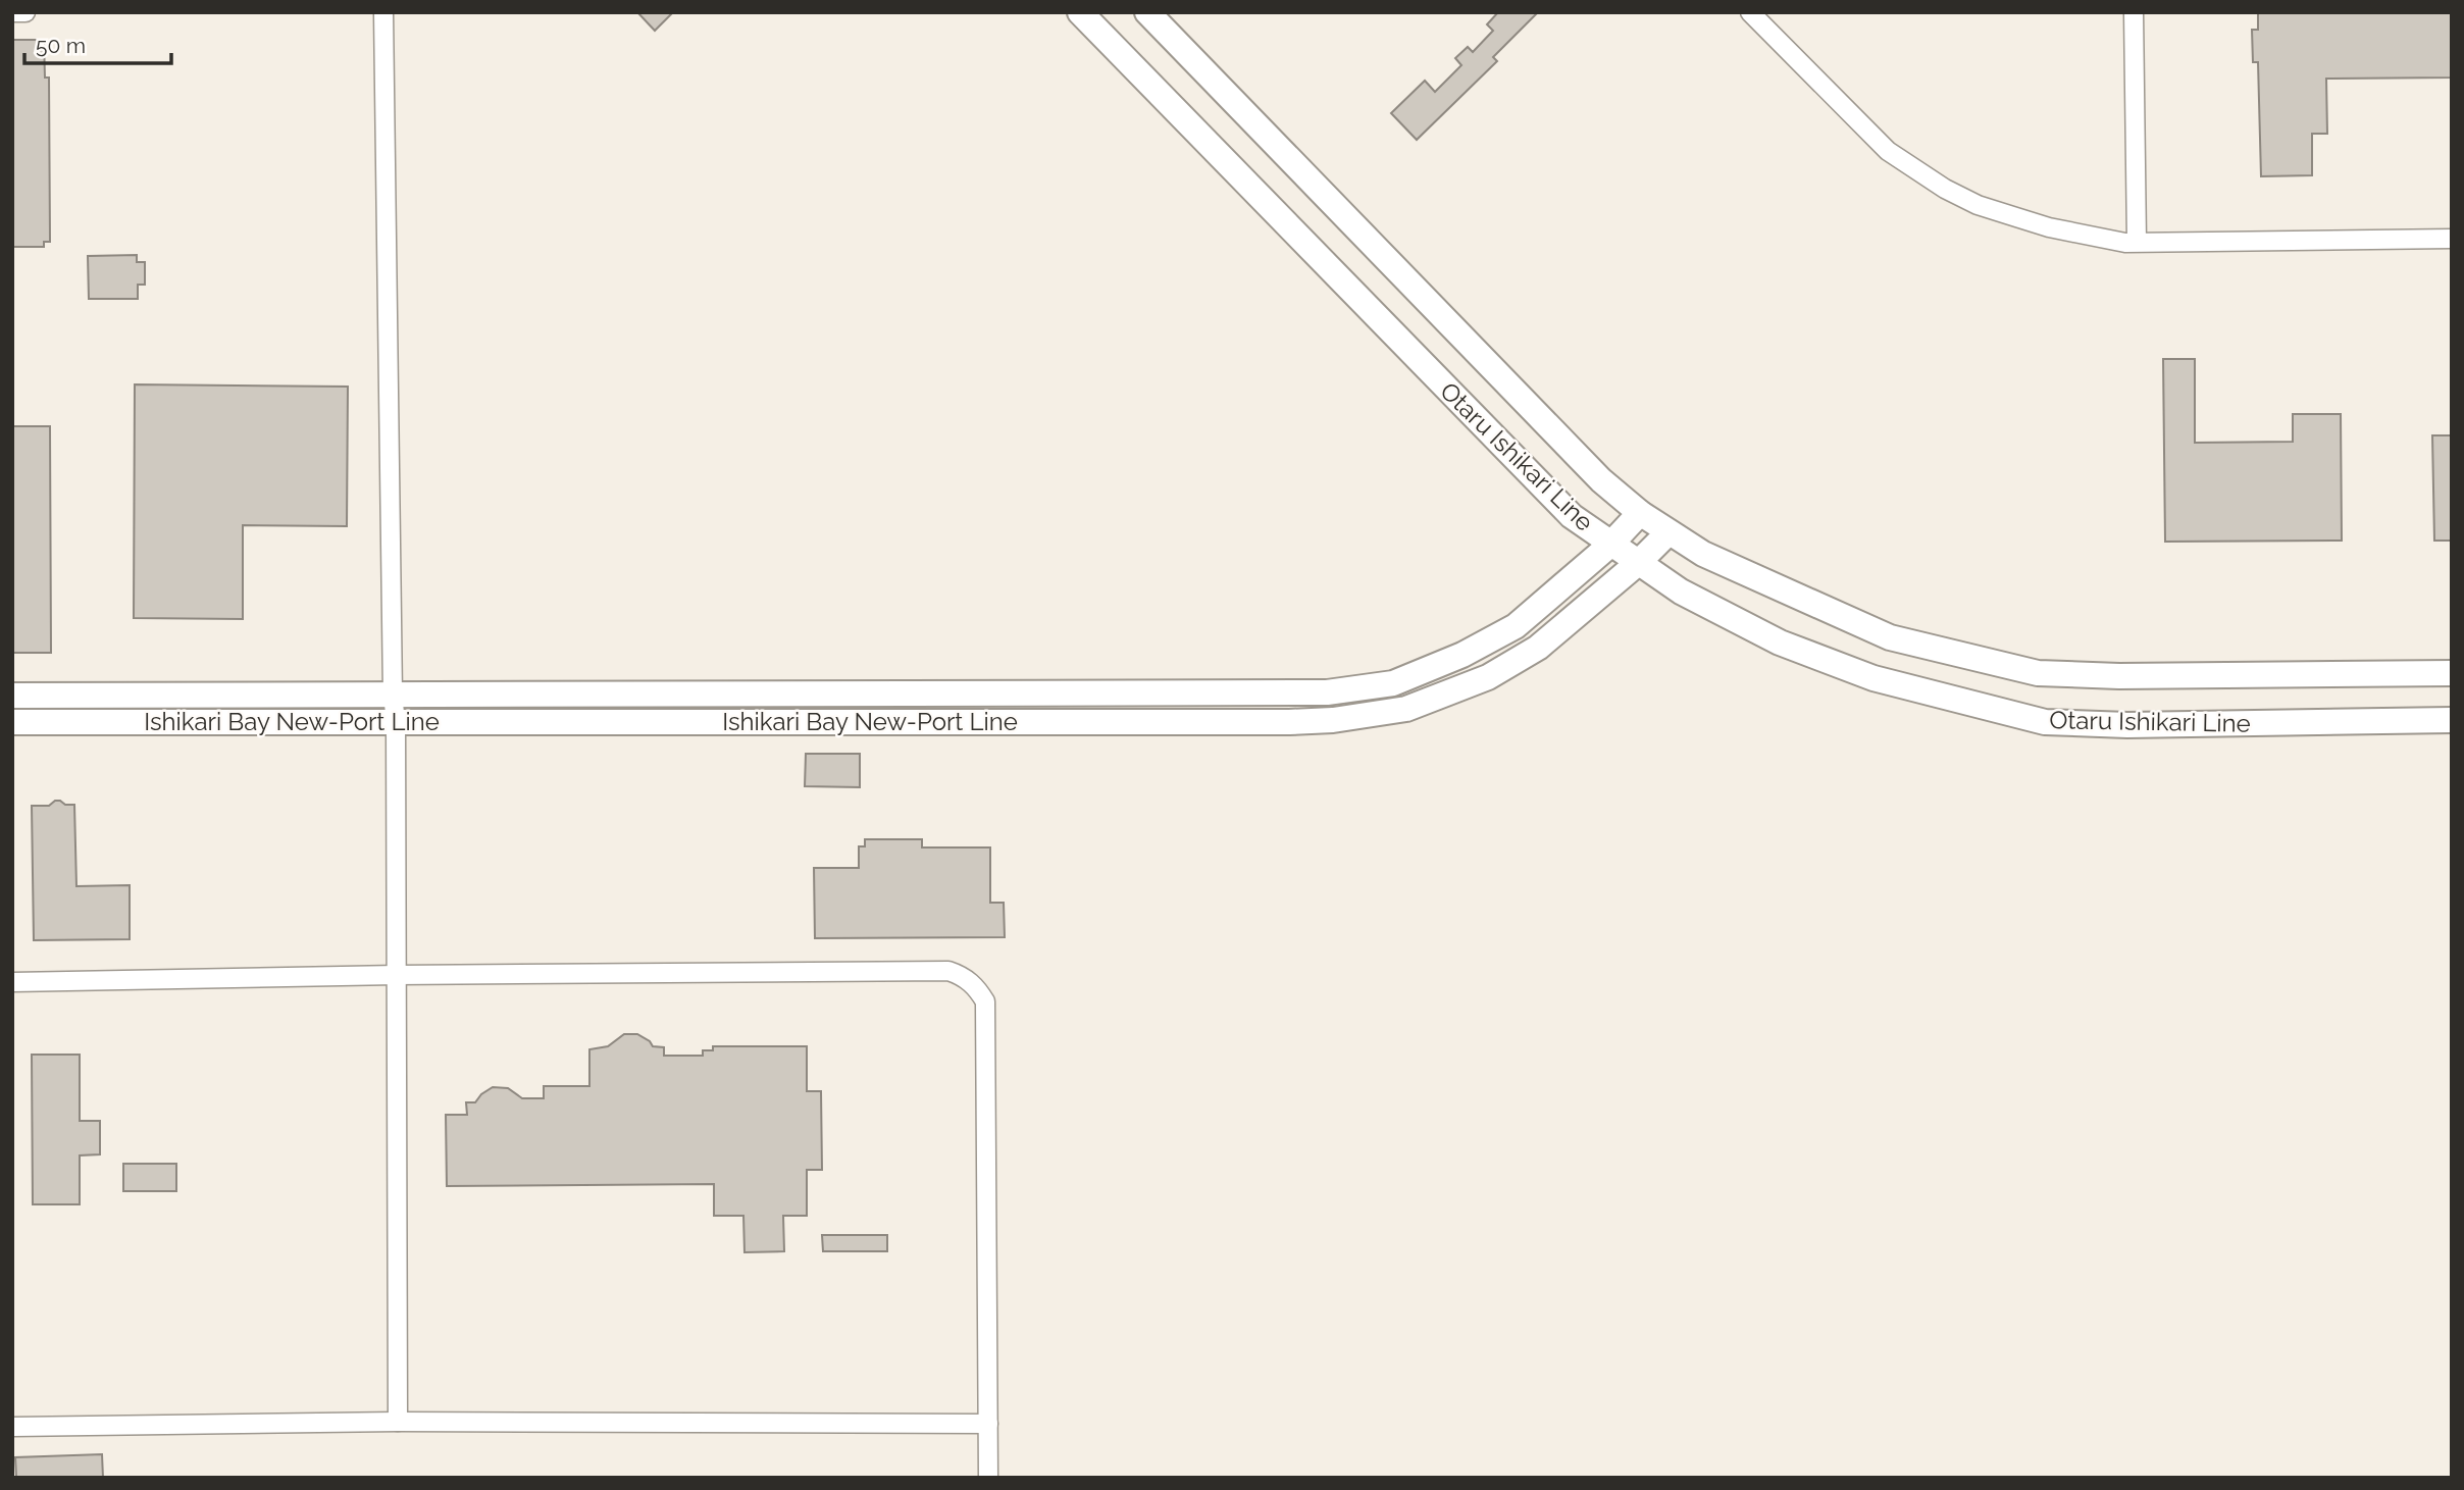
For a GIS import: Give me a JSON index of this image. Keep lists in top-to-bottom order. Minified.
{"streets":{"main road":["Otaru Ishikari Line","Ishikari Bay New-Port Line"]},"crossings":[["Otaru Ishikari Line","Ishikari Bay New-Port Line"]],"scale_bar":"50 m"}
